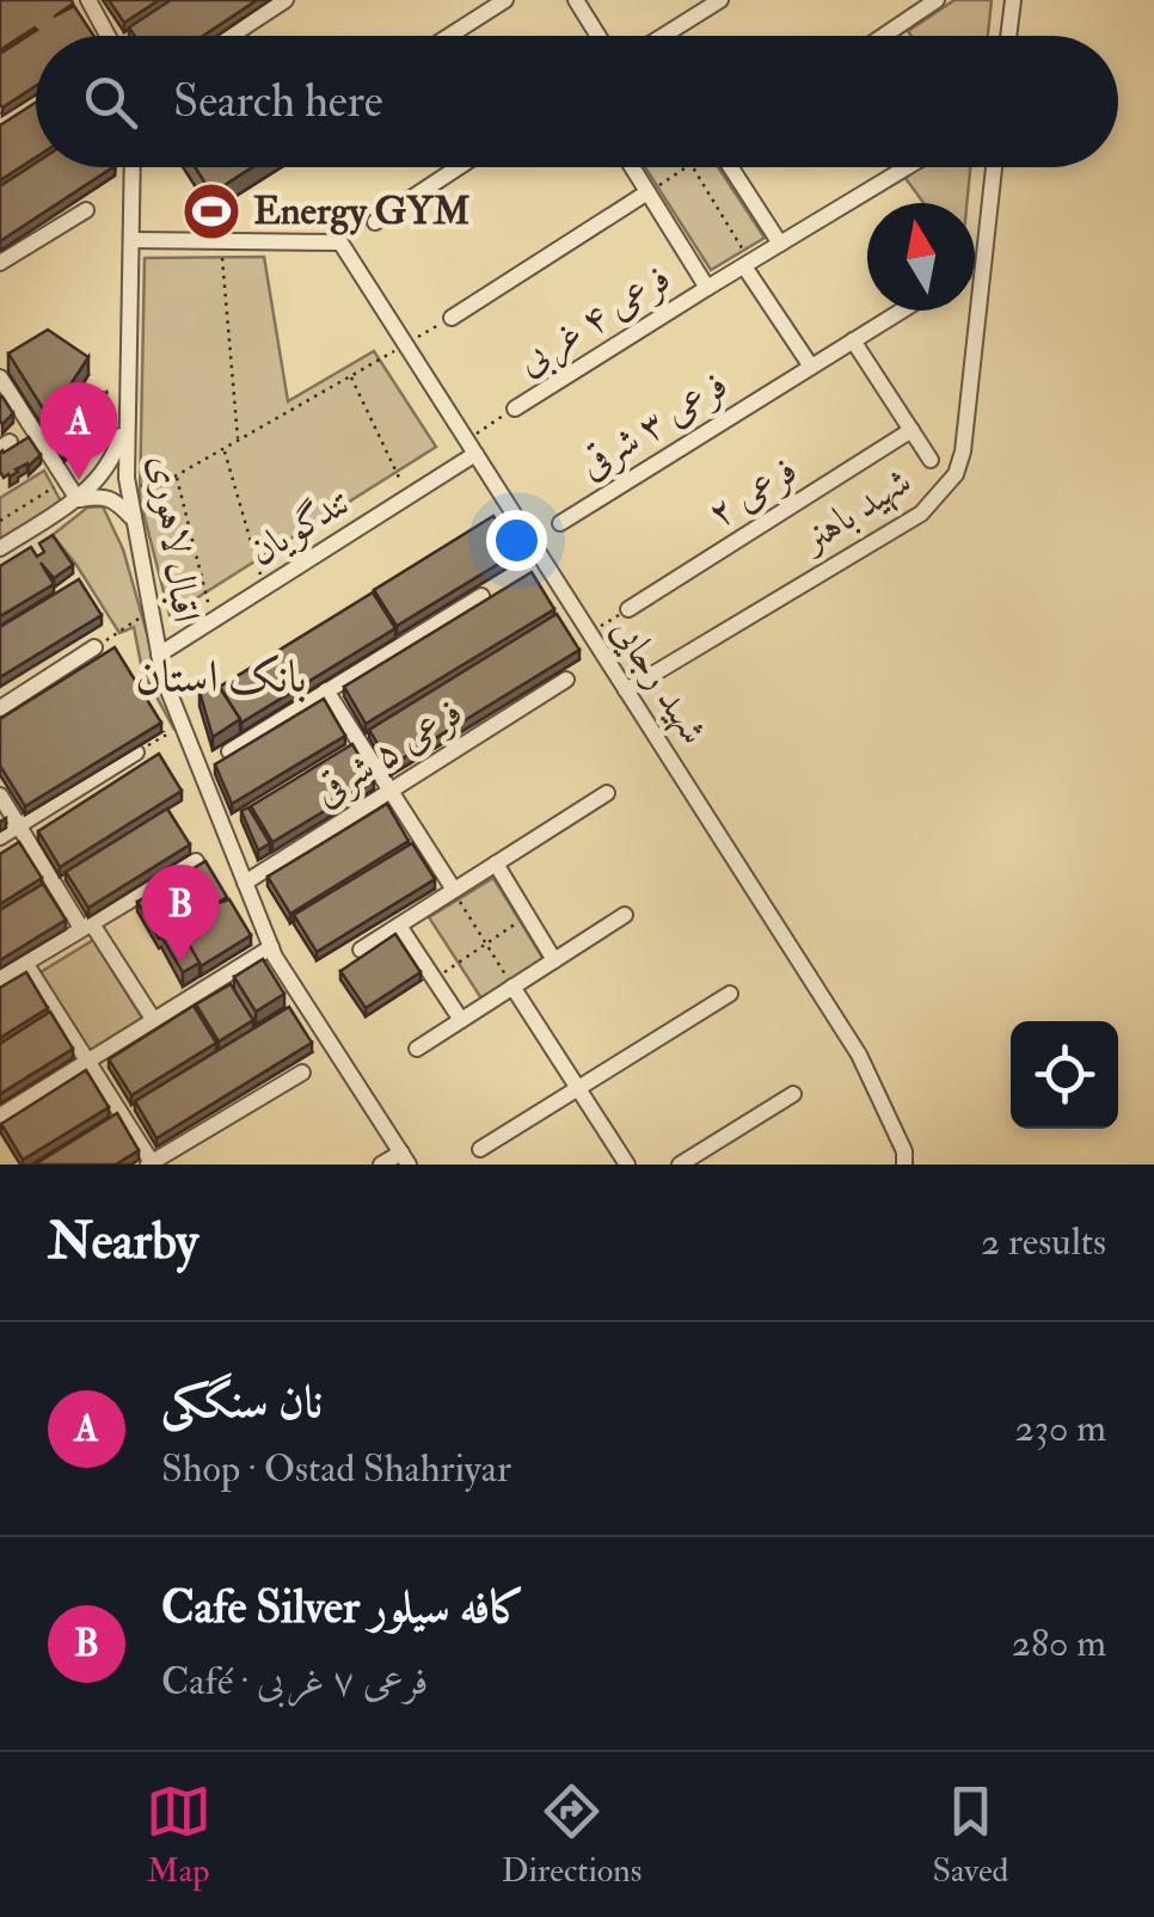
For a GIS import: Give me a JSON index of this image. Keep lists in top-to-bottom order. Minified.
{"streets":{"street":["فرعی ۴ غربی","فرعی ۳ شرقی","فرعی ۲","شهید باهنر","تندگویان","اقبال لاهوری","شهید رجایی","فرعی ۵ شرقی"]},"crossings":[["شهید باهنر","شهید رجایی"],["تندگویان","اقبال لاهوری"],["تندگویان","شهید رجایی"],["اقبال لاهوری","فرعی ۵ شرقی"]],"districts":["بانک استان"],"places":{"sports":["Energy GYM"]},"north":"top","page":{"search":"Search here","pins":["A","B"],"heading":["Nearby","2 results"],"list":[{"mark":"A","name":"نان سنگکی","note":"Shop · Ostad Shahriyar","value":"230 m"},{"mark":"B","name":"Cafe Silver کافه سیلور","note":"Café · فرعی ۷ غربی","value":"280 m"}],"nav":["Map","Directions","Saved"]}}
